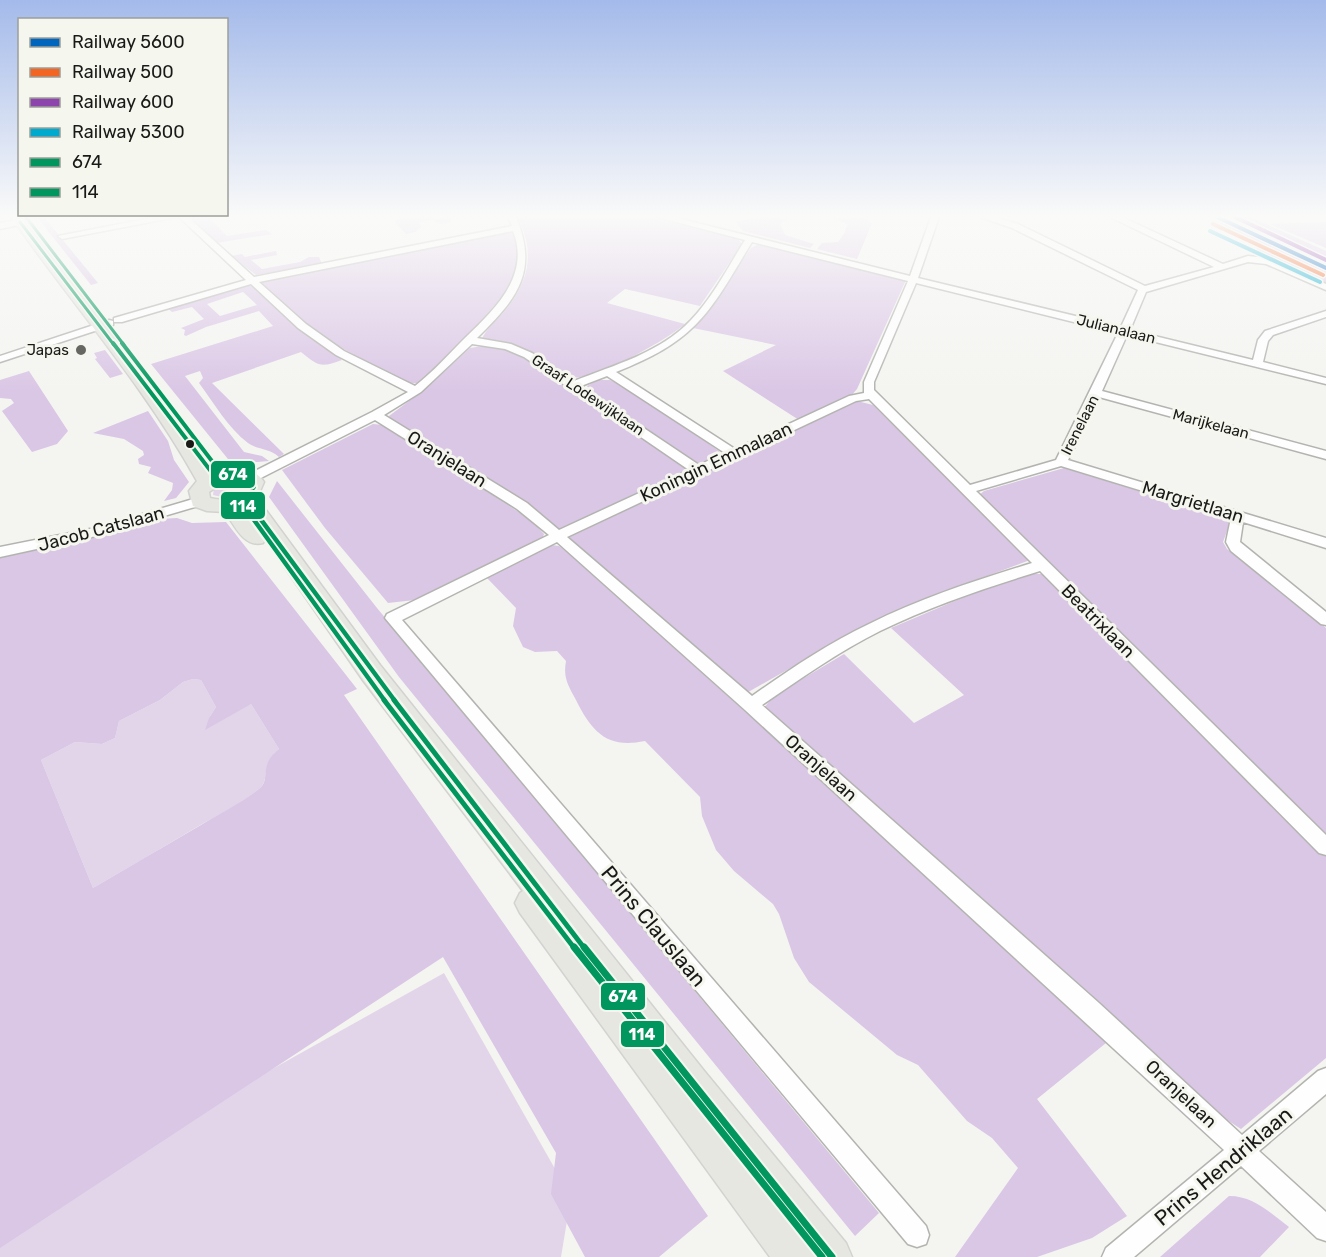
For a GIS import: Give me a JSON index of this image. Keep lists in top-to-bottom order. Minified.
{"streets":{"street":["Julianalaan","Graaf Lodewijklaan","Marijkelaan","Irenelaan","Oranjelaan","Koningin Emmalaan","Margrietlaan","Jacob Catslaan","Beatrixlaan","Prins Clauslaan","Prins Hendriklaan"]},"crossings":[["Julianalaan","Irenelaan"],["Graaf Lodewijklaan","Koningin Emmalaan"],["Graaf Lodewijklaan","Jacob Catslaan"],["Marijkelaan","Irenelaan"],["Irenelaan","Margrietlaan"],["Irenelaan","Beatrixlaan"],["Oranjelaan","Koningin Emmalaan"],["Oranjelaan","Jacob Catslaan"],["Oranjelaan","Prins Hendriklaan"],["Koningin Emmalaan","Beatrixlaan"],["Koningin Emmalaan","Prins Clauslaan"]],"places":["Japas"],"lines":["rail line 5300","transit line 674","transit line 114"],"legend":["Railway 5600","Railway 500","Railway 600","Railway 5300","674","114"]}
